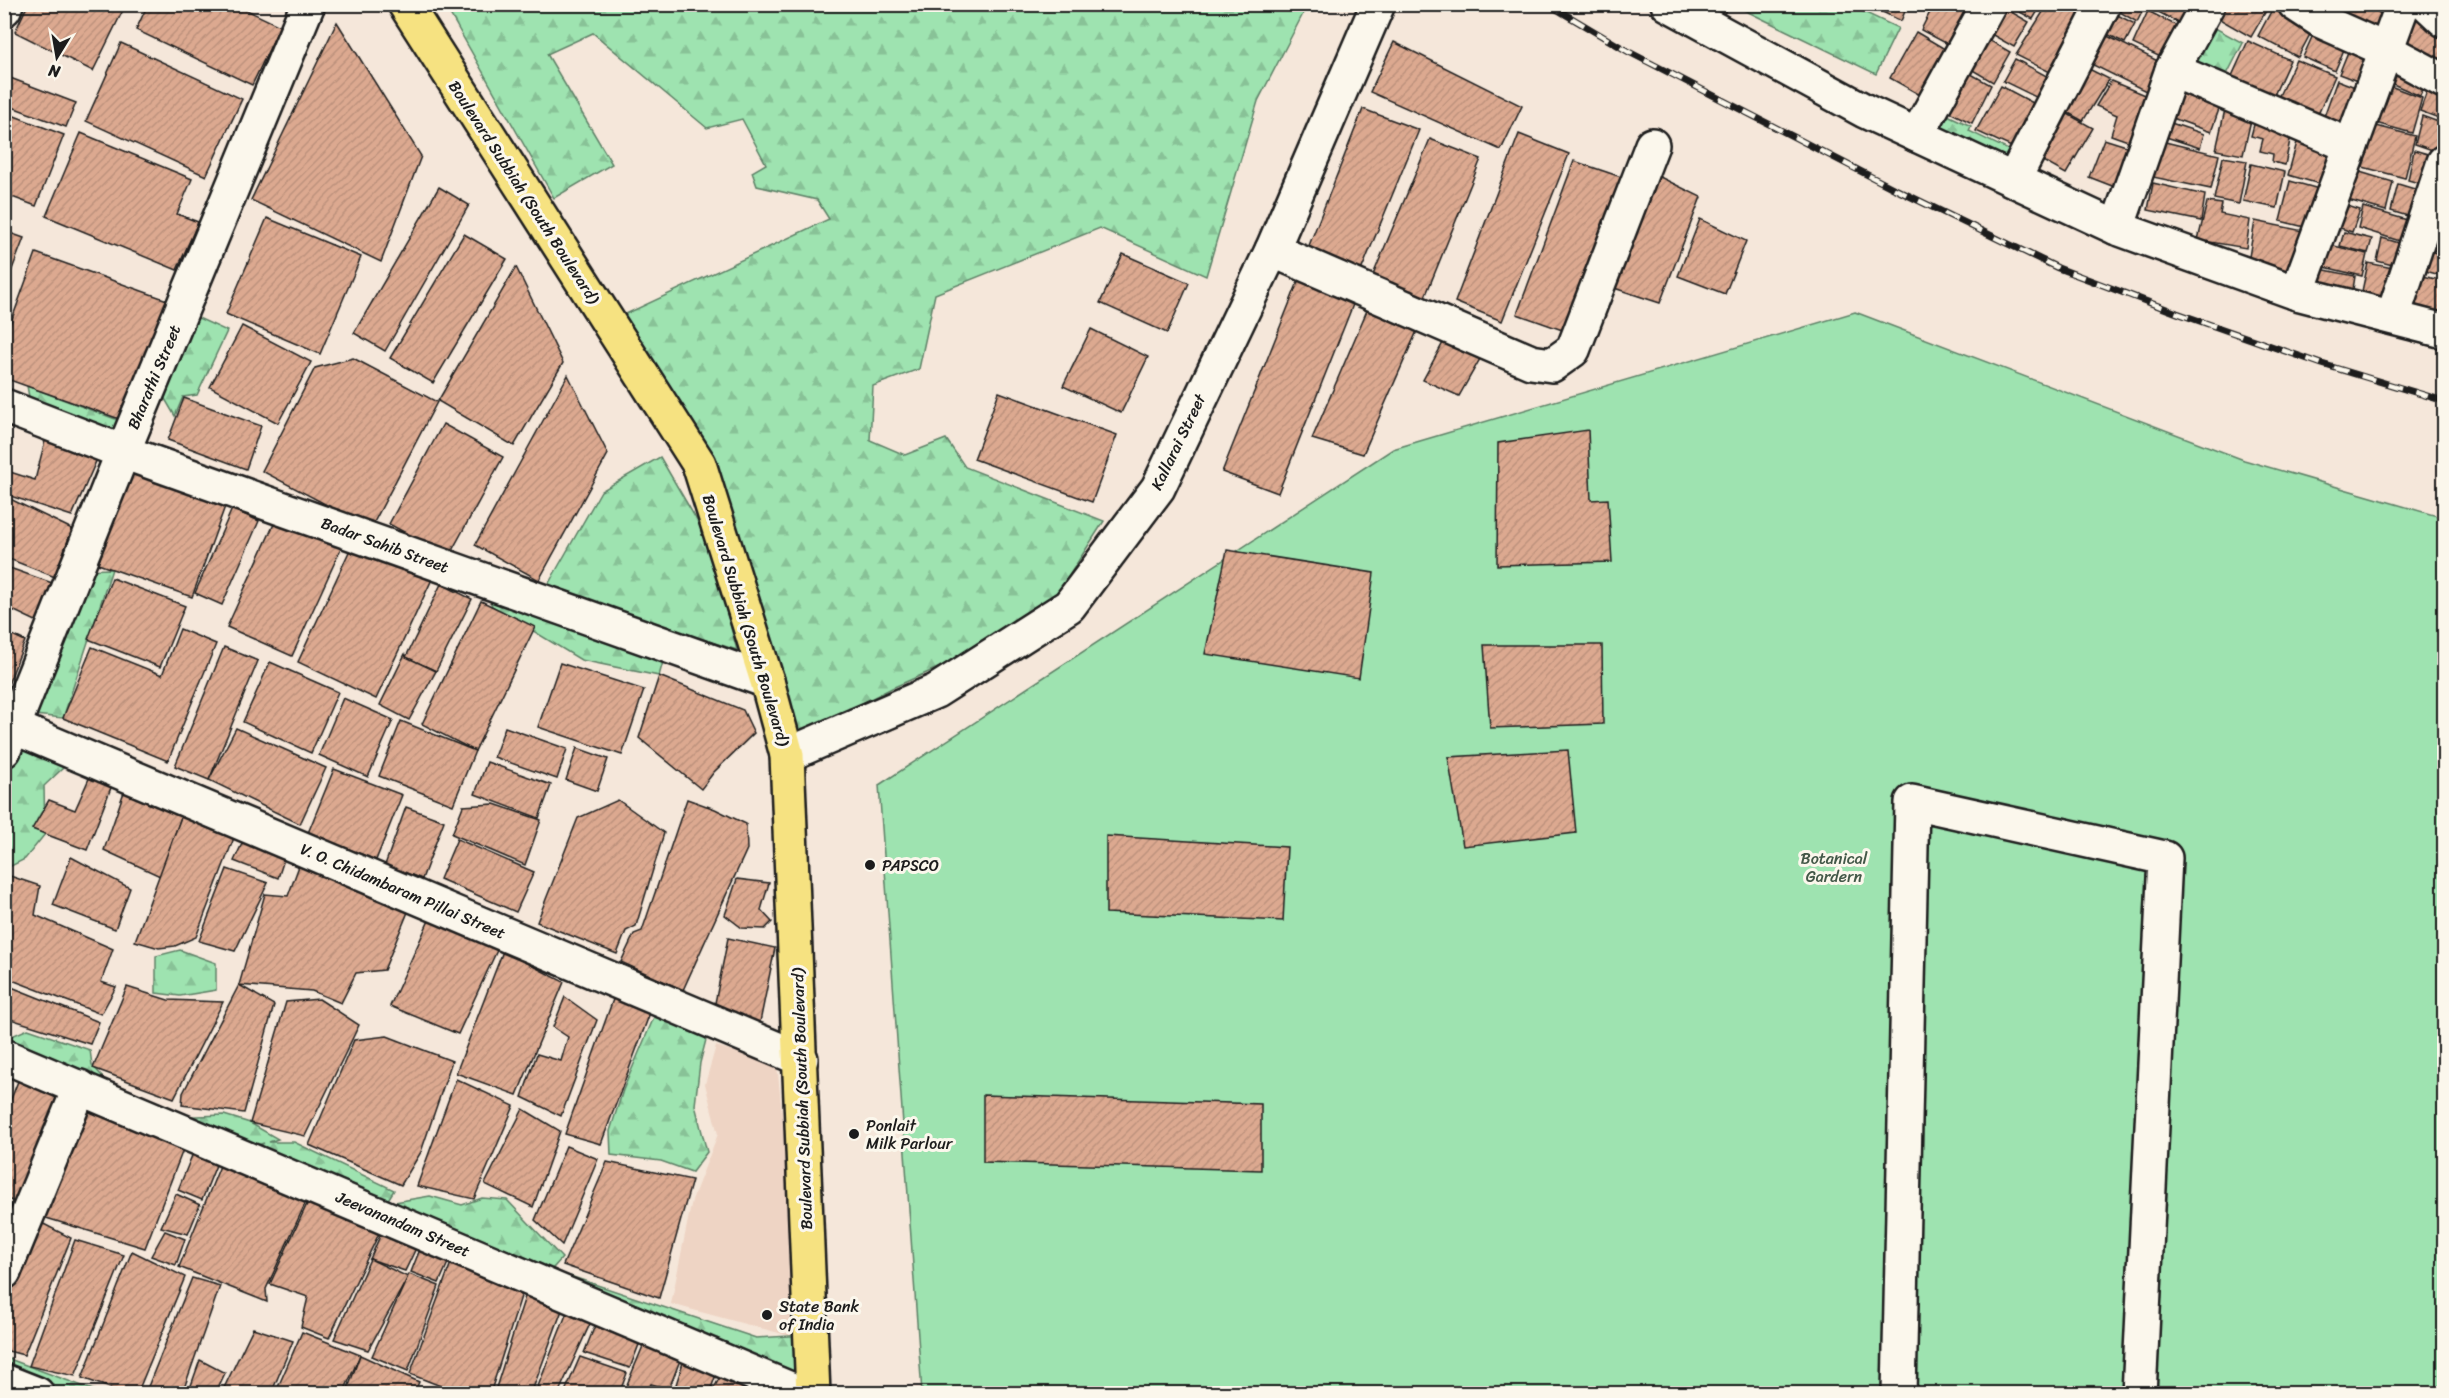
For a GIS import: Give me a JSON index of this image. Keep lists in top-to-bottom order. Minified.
{"streets":{"main road":["Boulevard Subbiah (South Boulevard)"],"street":["Bharathi Street","Kallarai Street","Badar Sahib Street","V. O. Chidambaram Pillai Street","Jeevanandam Street"]},"crossings":[["Boulevard Subbiah (South Boulevard)","Kallarai Street"],["Boulevard Subbiah (South Boulevard)","Badar Sahib Street"],["Boulevard Subbiah (South Boulevard)","V. O. Chidambaram Pillai Street"],["Bharathi Street","Badar Sahib Street"],["Bharathi Street","V. O. Chidambaram Pillai Street"]],"parks":["Botanical Gardern"],"places":["PAPSCO","Ponlait Milk Parlour","State Bank of India"],"north":"bottom"}
